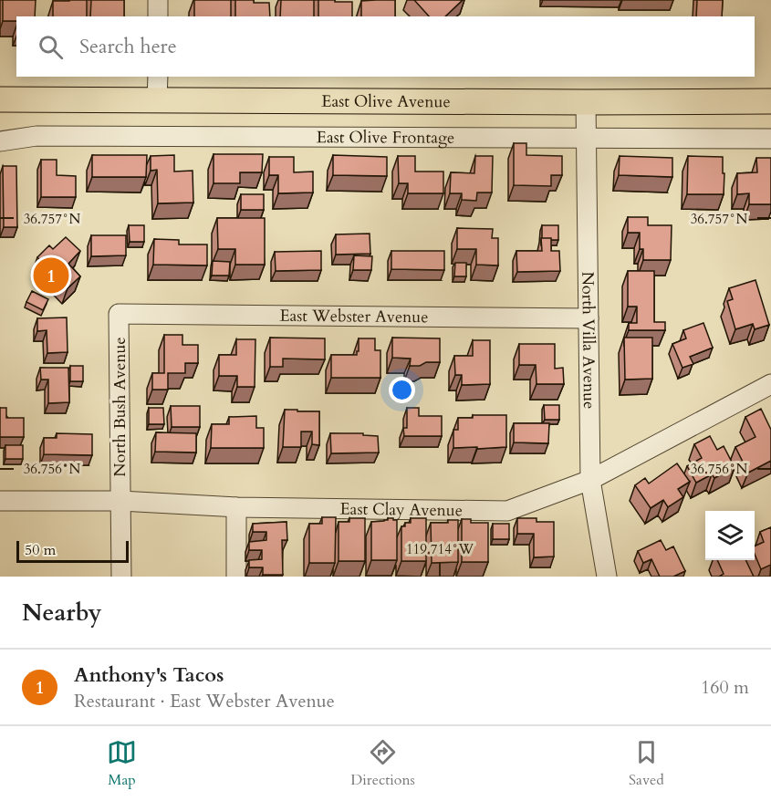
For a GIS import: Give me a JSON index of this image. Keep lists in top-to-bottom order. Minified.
{"streets":{"main road":["East Olive Avenue"],"street":["East Olive Frontage","East Webster Avenue","North Villa Avenue","North Bush Avenue","East Clay Avenue"]},"crossings":[["East Olive Avenue","North Villa Avenue"],["East Olive Frontage","North Villa Avenue"],["East Webster Avenue","North Villa Avenue"],["East Webster Avenue","North Bush Avenue"],["North Villa Avenue","East Clay Avenue"],["North Bush Avenue","East Clay Avenue"]],"scale_bar":"50 m","page":{"search":"Search here","pins":"1","scale":"50 m","heading":"Nearby","list":[{"mark":"1","name":"Anthony's Tacos","note":"Restaurant · East Webster Avenue","value":"160 m"}],"nav":["Map","Directions","Saved"]},"coordinates":["36.757°N","36.756°N","119.714°W"]}
